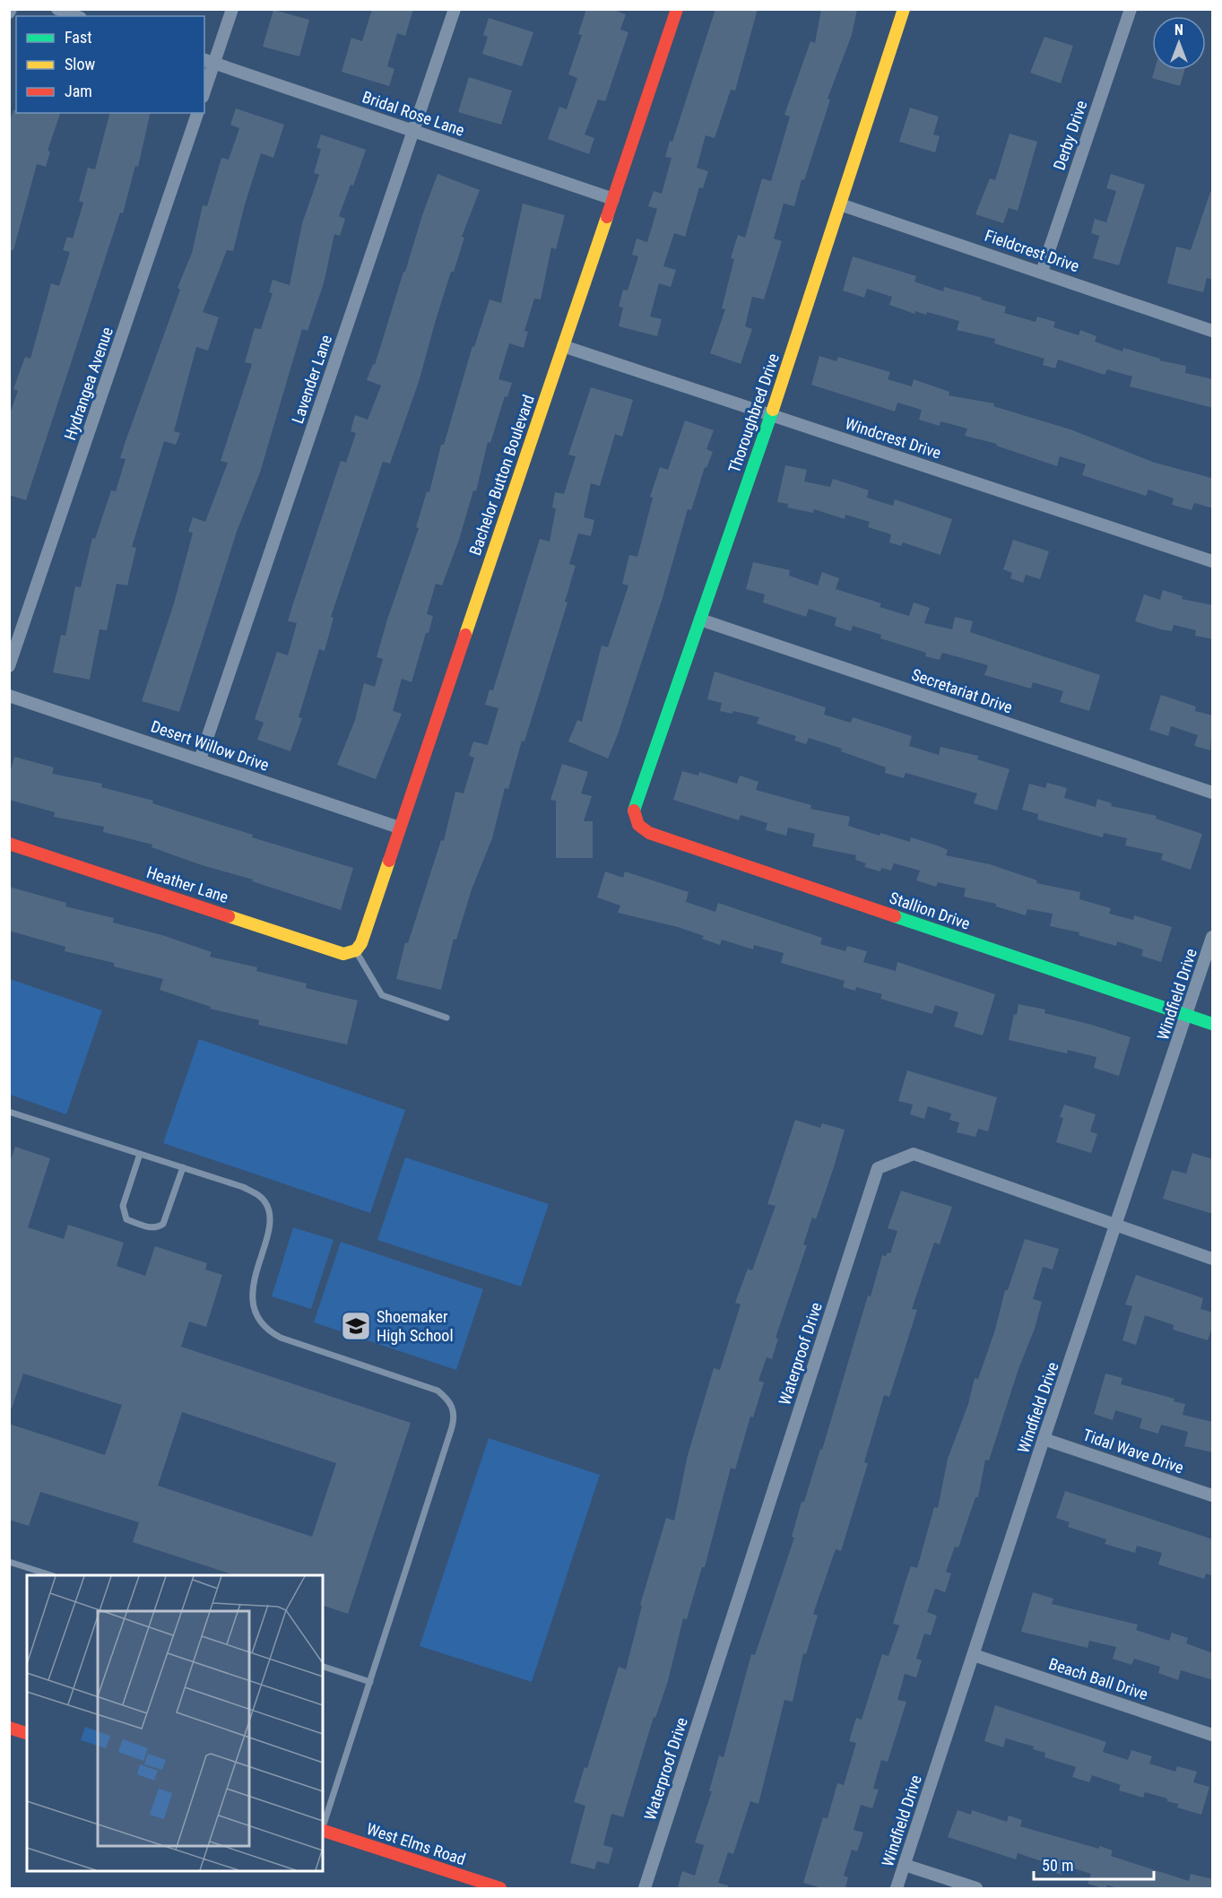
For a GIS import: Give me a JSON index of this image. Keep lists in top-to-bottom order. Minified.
{"streets":{"street":["Bridal Rose Lane","Derby Drive","Fieldcrest Drive","Lavender Lane","Hydrangea Avenue","Thoroughbred Drive","Windcrest Drive","Bachelor Button Boulevard","Secretariat Drive","Desert Willow Drive","Heather Lane","Stallion Drive","Windfield Drive","Waterproof Drive","Tidal Wave Drive","Beach Ball Drive","West Elms Road"]},"crossings":[["Bridal Rose Lane","Lavender Lane"],["Bridal Rose Lane","Bachelor Button Boulevard"],["Derby Drive","Fieldcrest Drive"],["Fieldcrest Drive","Thoroughbred Drive"],["Lavender Lane","Desert Willow Drive"],["Thoroughbred Drive","Windcrest Drive"],["Thoroughbred Drive","Secretariat Drive"],["Thoroughbred Drive","Stallion Drive"],["Windcrest Drive","Bachelor Button Boulevard"],["Bachelor Button Boulevard","Desert Willow Drive"],["Bachelor Button Boulevard","Heather Lane"],["Stallion Drive","Windfield Drive"],["Windfield Drive","Waterproof Drive"],["Windfield Drive","Tidal Wave Drive"],["Windfield Drive","Beach Ball Drive"]],"places":{"school or university":["Shoemaker High School"]},"legend":["Fast","Slow","Jam"],"scale_bar":"50 m","north":"top"}
